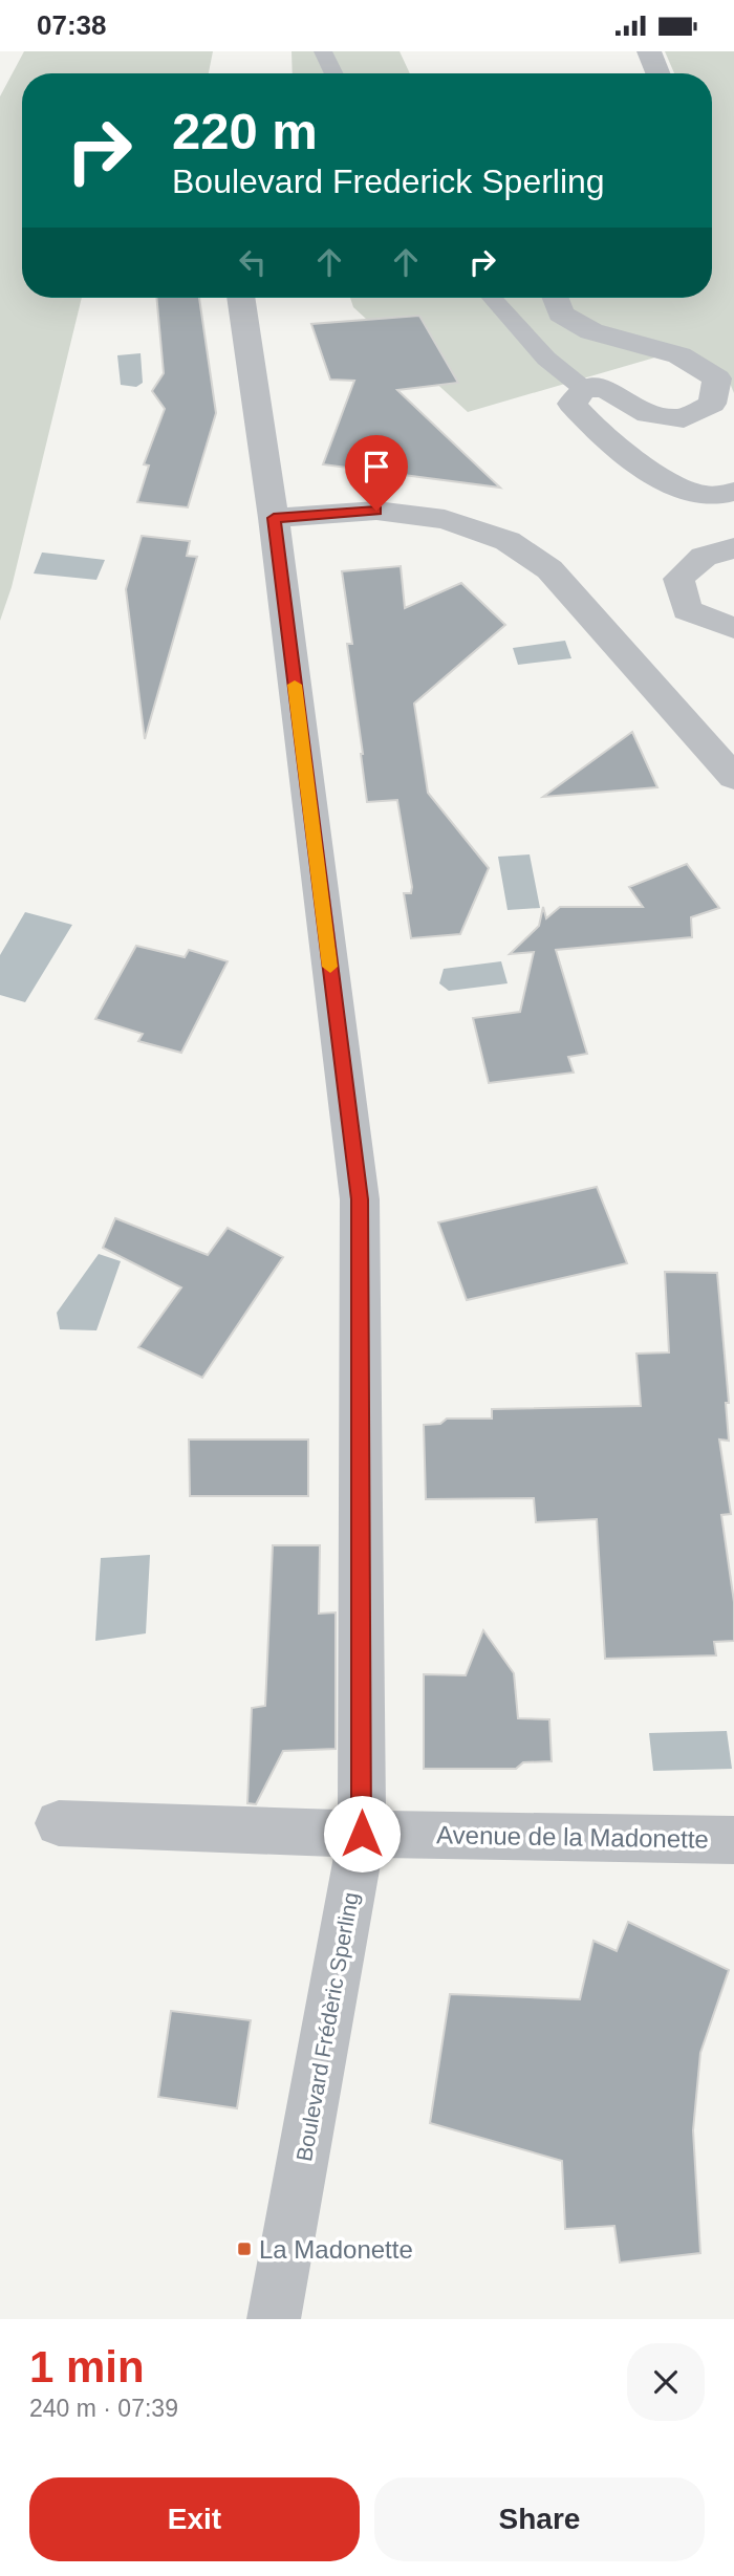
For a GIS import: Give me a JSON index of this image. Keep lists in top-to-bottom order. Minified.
{"streets":{"street":["Avenue de la Madonette","Boulevard Frédèric Sperling"]},"crossings":[["Avenue de la Madonette","Boulevard Frédèric Sperling"]],"places":{"transit":["La Madonette"]},"page":{"status":"07:38","turn":["220 m","Boulevard Frederick Sperling"],"heading":["1 min","240 m · 07:39"],"buttons":["Exit","Share"]}}
